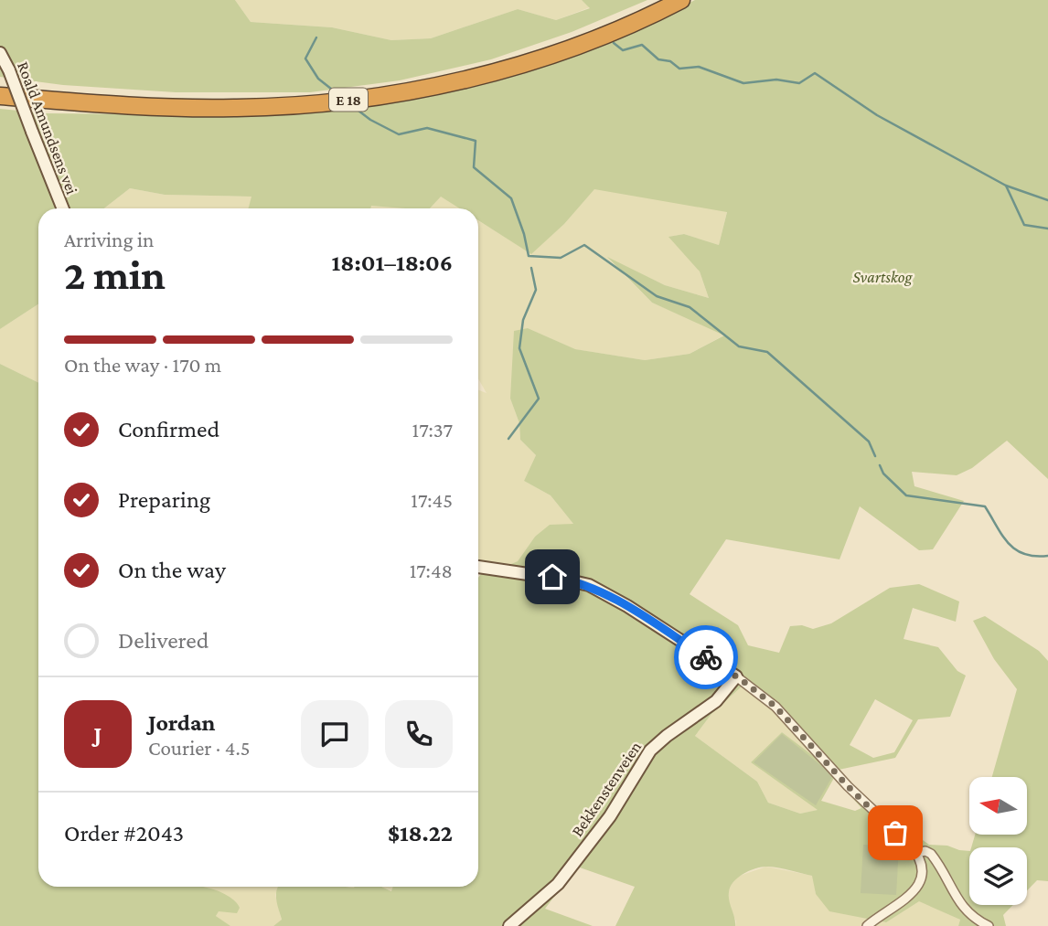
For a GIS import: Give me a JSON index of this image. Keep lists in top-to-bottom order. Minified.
{"streets":{"highway":["E 18"],"main road":["Roald Amundsens vei","Bekkenstenveien"]},"parks":["Svartskog"],"north":"left","page":{"heading":["2 min","Arriving in","18:01–18:06"],"panel":["Jordan","Courier · 4.5","Order #2043","$18.22"],"bar":"On the way · 170 m","list":[["Confirmed","17:37"],["Preparing","17:45"],["On the way","17:48"],"Delivered"],"round":"J"}}
